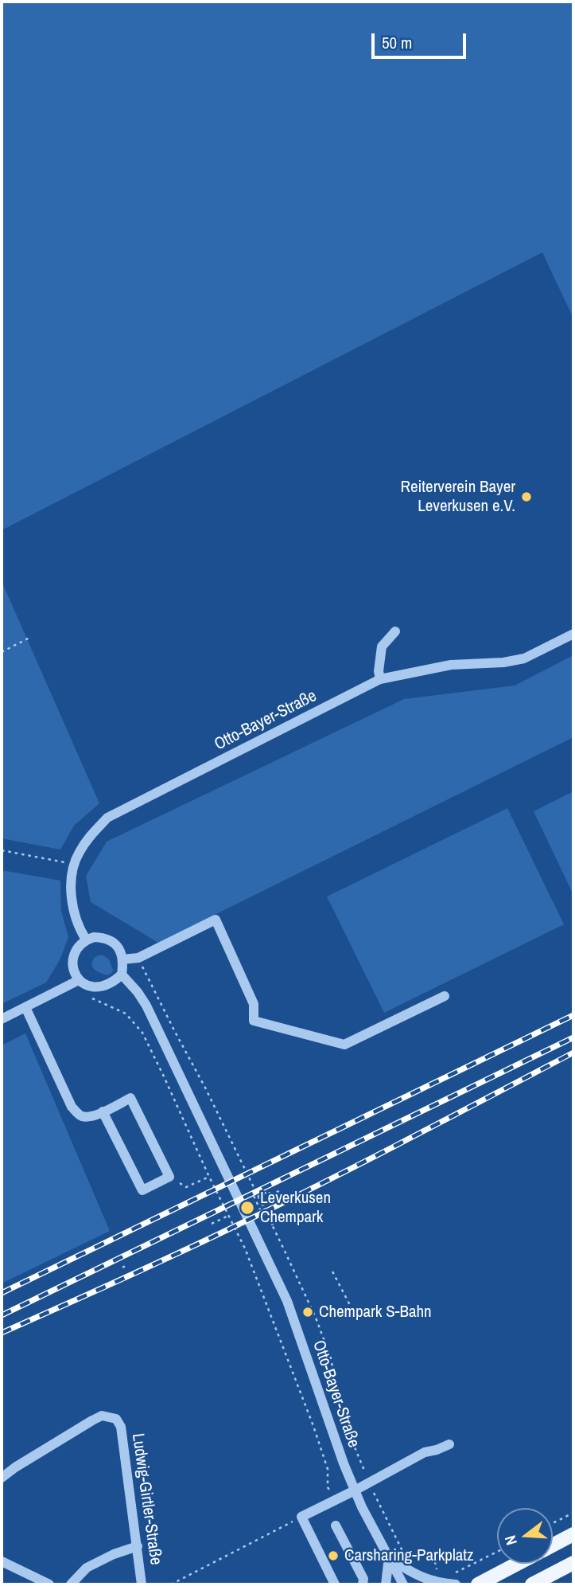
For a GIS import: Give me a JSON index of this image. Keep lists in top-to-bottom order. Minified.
{"streets":{"street":["Otto-Bayer-Straße","Ludwig-Girtler-Straße"]},"places":["Reiterverein Bayer Leverkusen e.V.","Leverkusen Chempark","Chempark S-Bahn","Carsharing-Parkplatz"],"scale_bar":"50 m","north":"left"}
